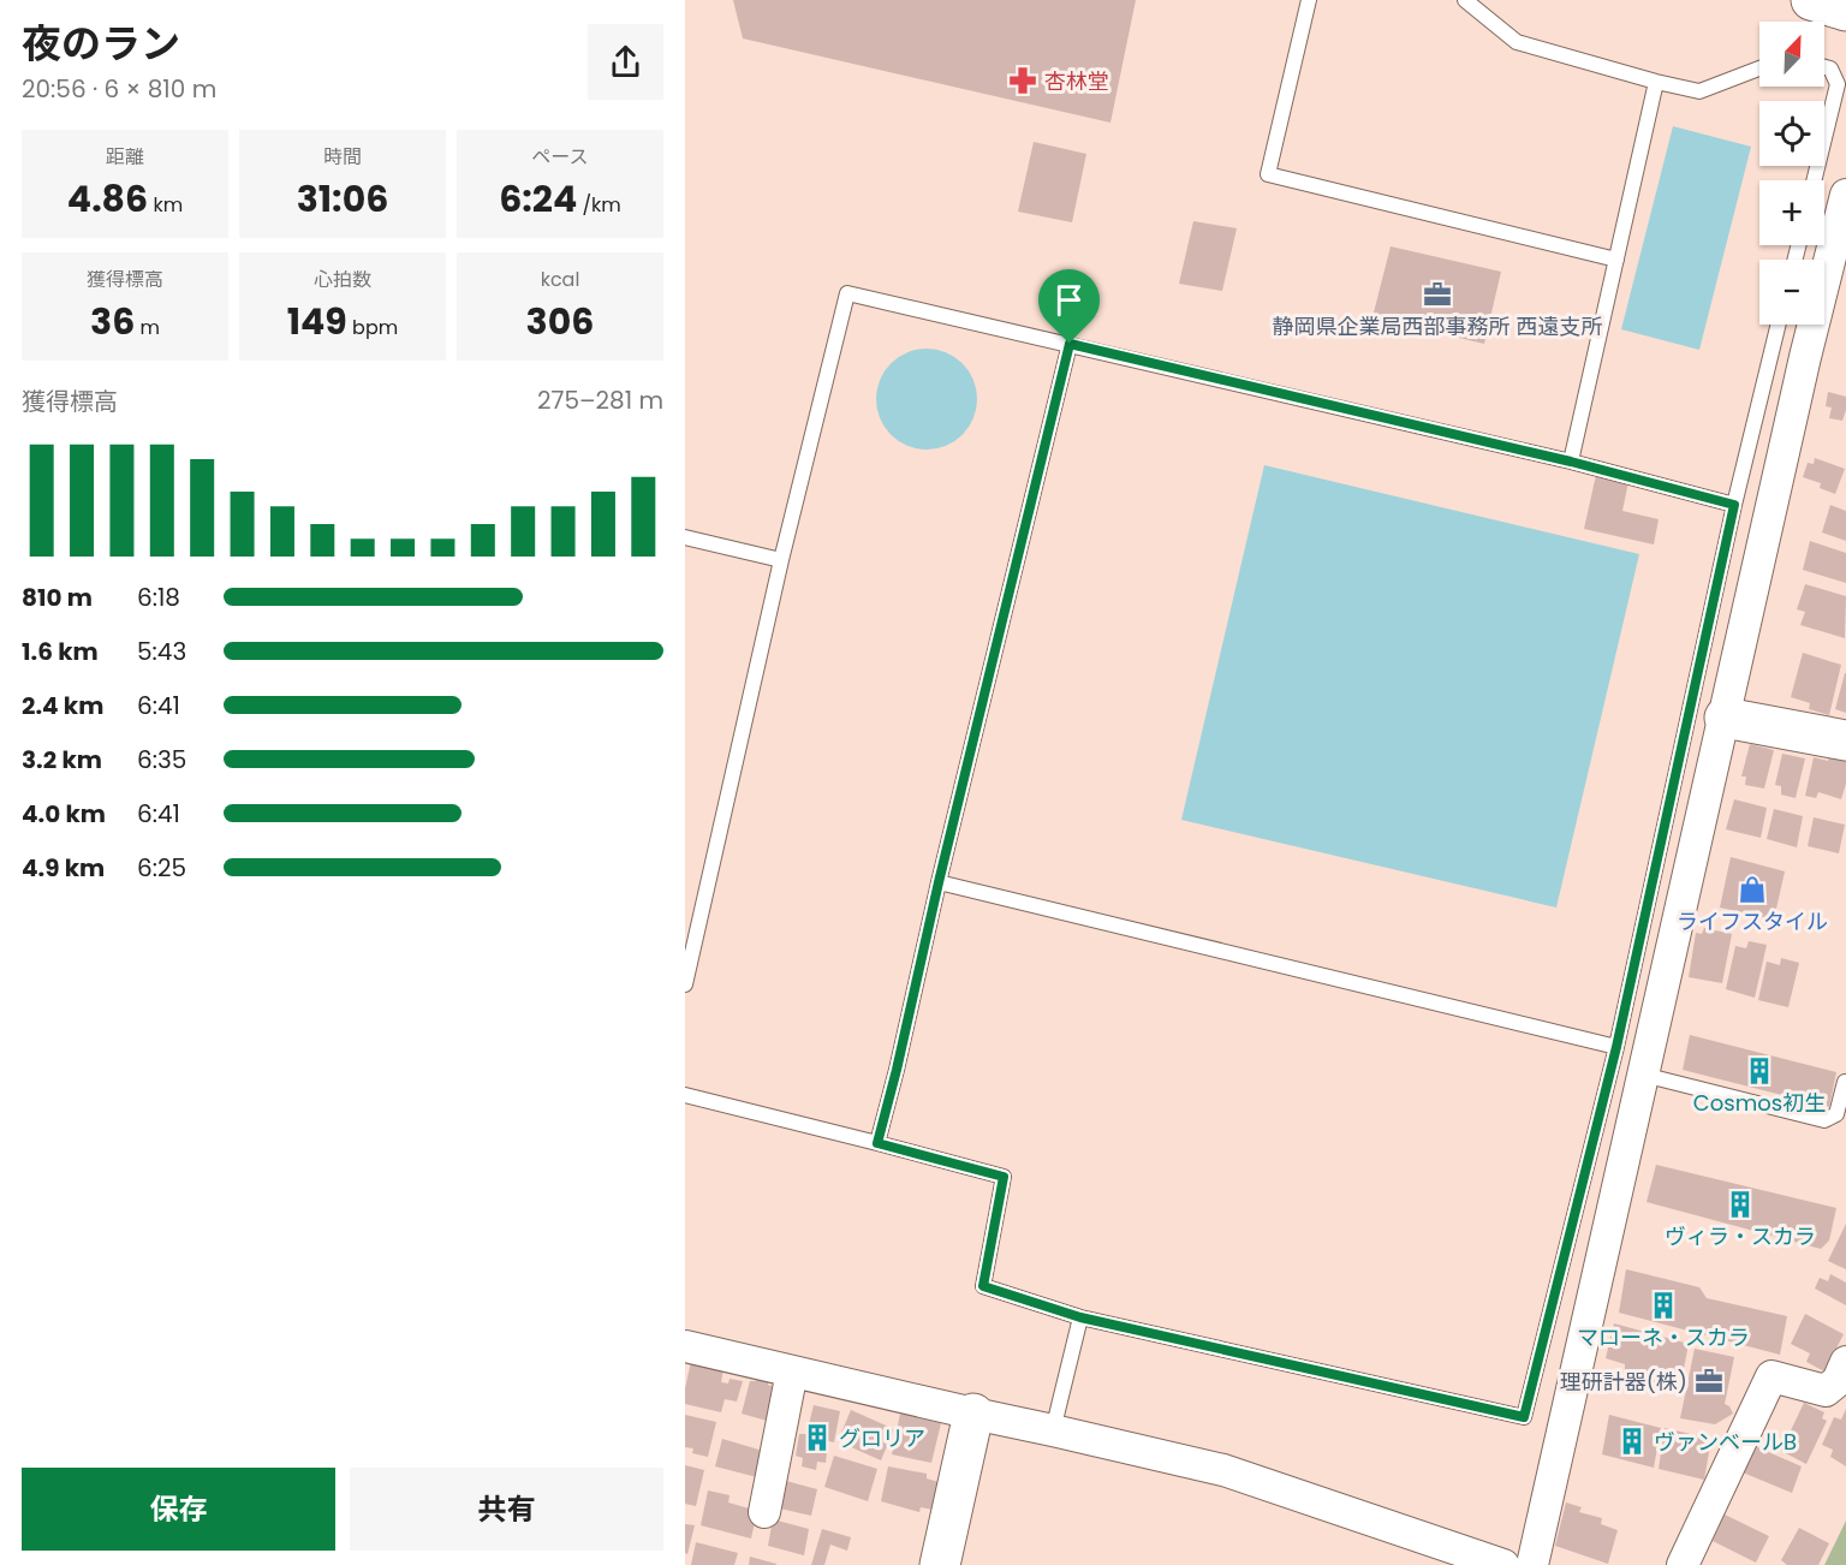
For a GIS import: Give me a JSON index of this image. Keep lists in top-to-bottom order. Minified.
{"places":{"pharmacy":["杏林堂"],"office":["静岡県企業局西部事務所 西遠支所","理研計器(株)"],"shop":["ライフスタイル"],"building":["Cosmos初生","ヴィラ・スカラ","マローネ・スカラ","グロリア","ヴァンベールB"]},"north":"top right","page":{"heading":["夜のラン","20:56 · 6 × 810 m"],"map_buttons":["+","−"],"stats":[["距離","4.86 km"],["時間","31:06"],["ペース","6:24 /km"],["獲得標高","36 m"],["心拍数","149 bpm"],["kcal","306"]],"chart":["獲得標高","275–281 m"],"list":[{"name":"810 m","note":"6:18"},{"name":"1.6 km","note":"5:43"},{"name":"2.4 km","note":"6:41"},{"name":"3.2 km","note":"6:35"},{"name":"4.0 km","note":"6:41"},{"name":"4.9 km","note":"6:25"}],"buttons":["保存","共有"]}}
